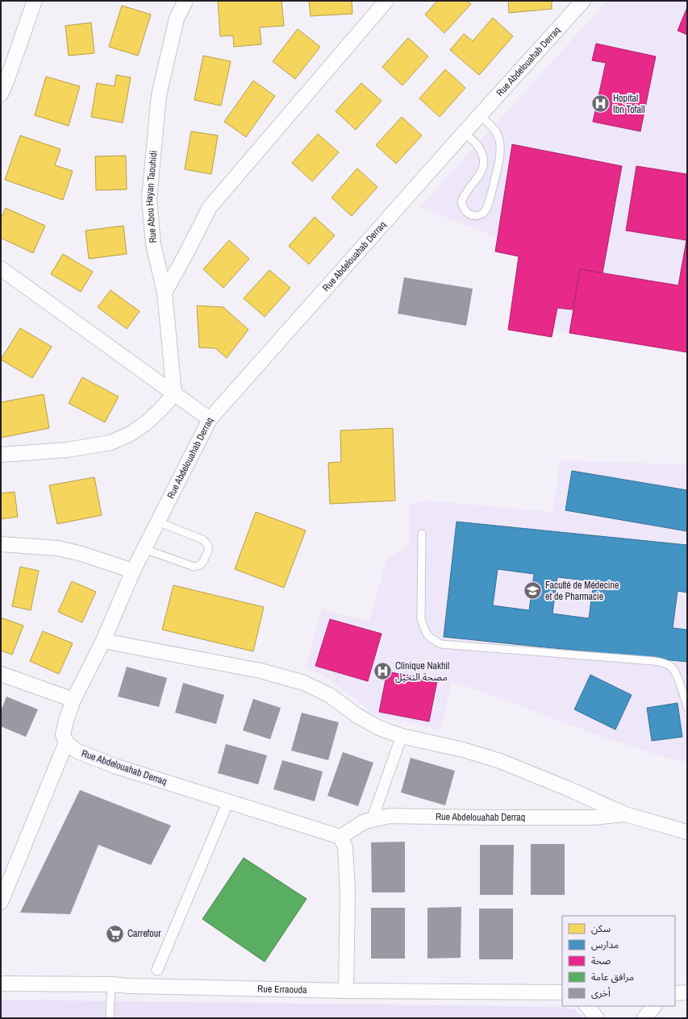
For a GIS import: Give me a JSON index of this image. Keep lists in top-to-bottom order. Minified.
{"streets":{"street":["Rue Abdelouahab Derraq","Rue Abou Hayan Taouhidi","Rue Erraouda"]},"places":{"hospital":["Hopital Ibn Tofaïl","Clinique Nakhil مصحة النخيل"],"school or university":["Faculté de Médecine et de Pharmacie"],"supermarket":["Carrefour"]},"legend":["سكن","مدارس","صحة","مرافق عامة","أخرى"]}
